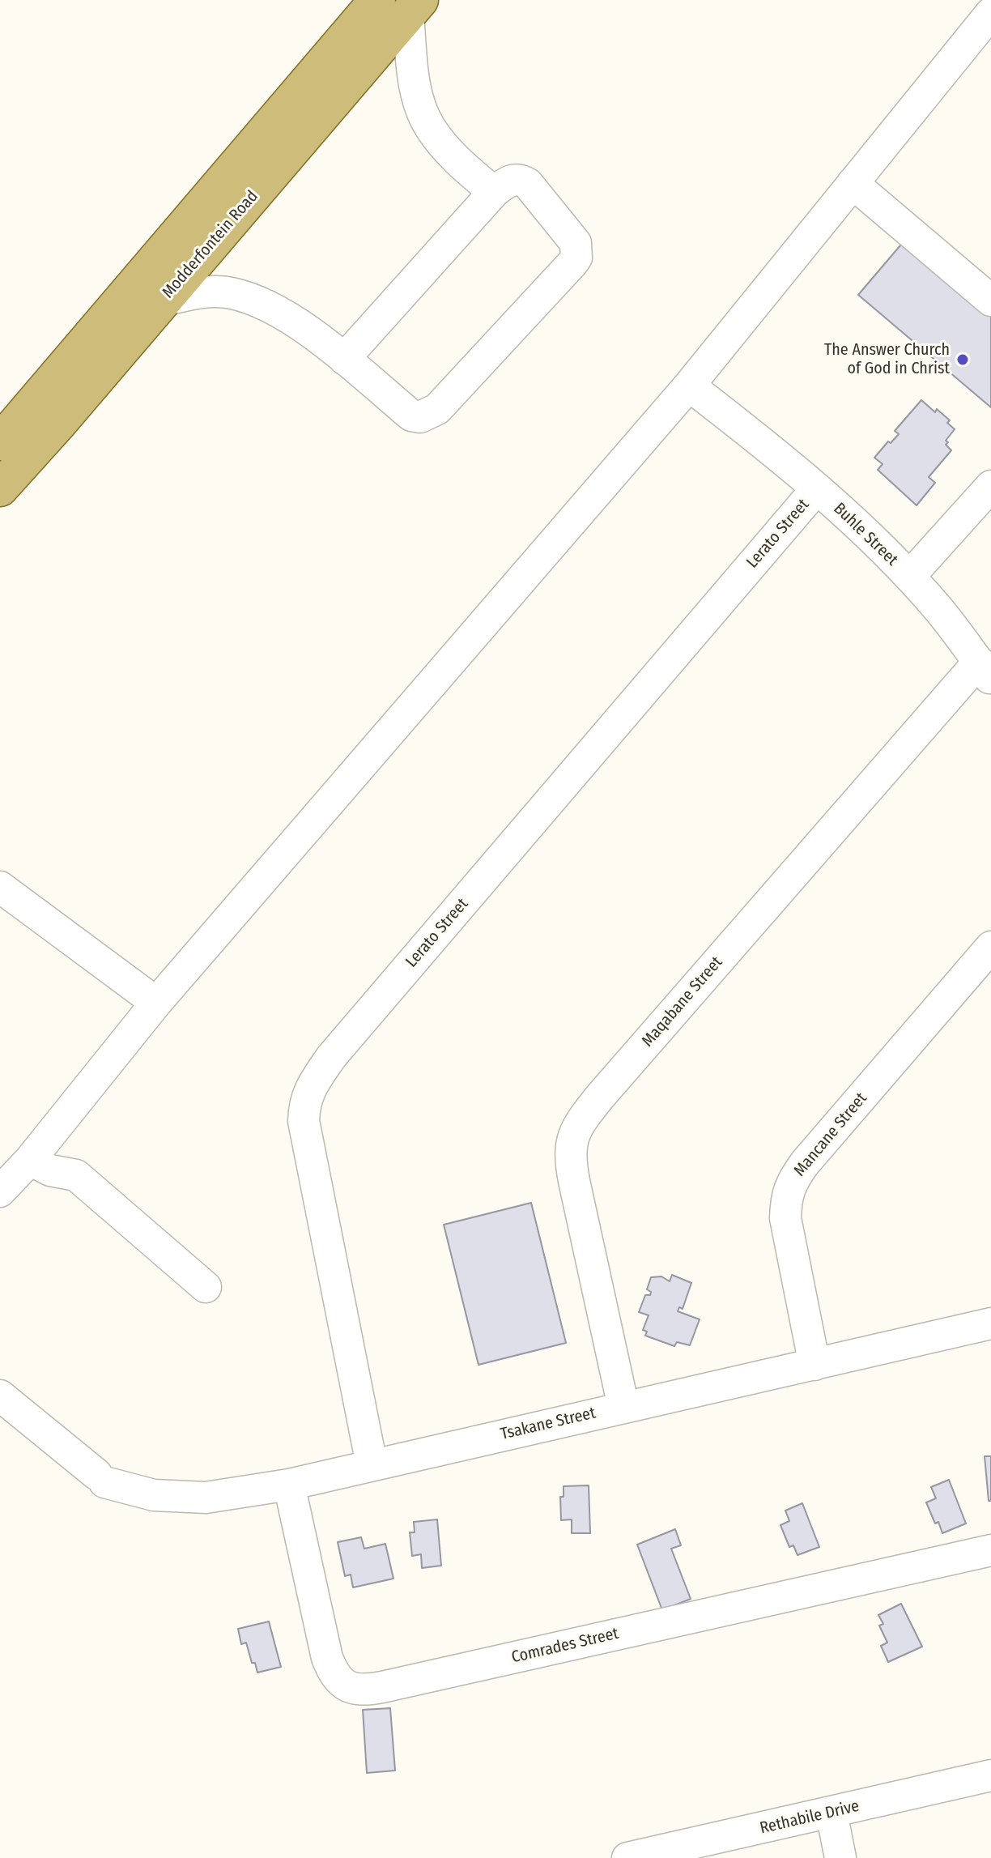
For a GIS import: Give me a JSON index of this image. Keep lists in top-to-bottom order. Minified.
{"streets":{"main road":["Modderfontein Road"],"street":["Lerato Street","Buhle Street","Maqabane Street","Mancane Street","Tsakane Street","Comrades Street","Rethabile Drive"]},"crossings":[["Lerato Street","Buhle Street"],["Lerato Street","Tsakane Street"],["Buhle Street","Maqabane Street"],["Maqabane Street","Tsakane Street"],["Mancane Street","Tsakane Street"],["Tsakane Street","Comrades Street"]],"places":["The Answer Church of God in Christ"]}
